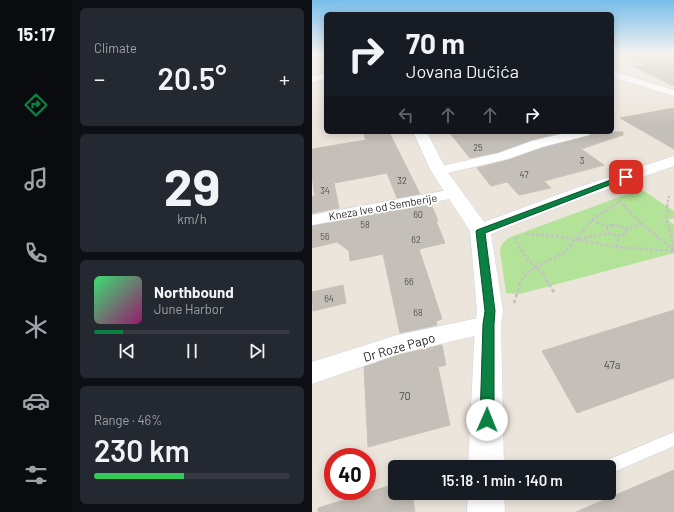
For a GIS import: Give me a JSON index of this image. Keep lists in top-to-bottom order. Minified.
{"streets":{"street":["Kneza Ive od Semberije","Dr Roze Papo"]},"crossings":[["Kneza Ive od Semberije","Dr Roze Papo"]],"house_numbers":["25","3","47","32","34","60","58","56","62","66","64","68","47a","70"],"page":{"tabs":"15:17","tile":["Climate",["29","km/h"],["Range · 46%","230 km"]],"turn":["70 m","Jovana Dučića"],"heat":["−","20.5°","+"],"song":["Northbound","June Harbor"],"limit":"40","trip":"15:18 · 1 min · 140 m"}}
